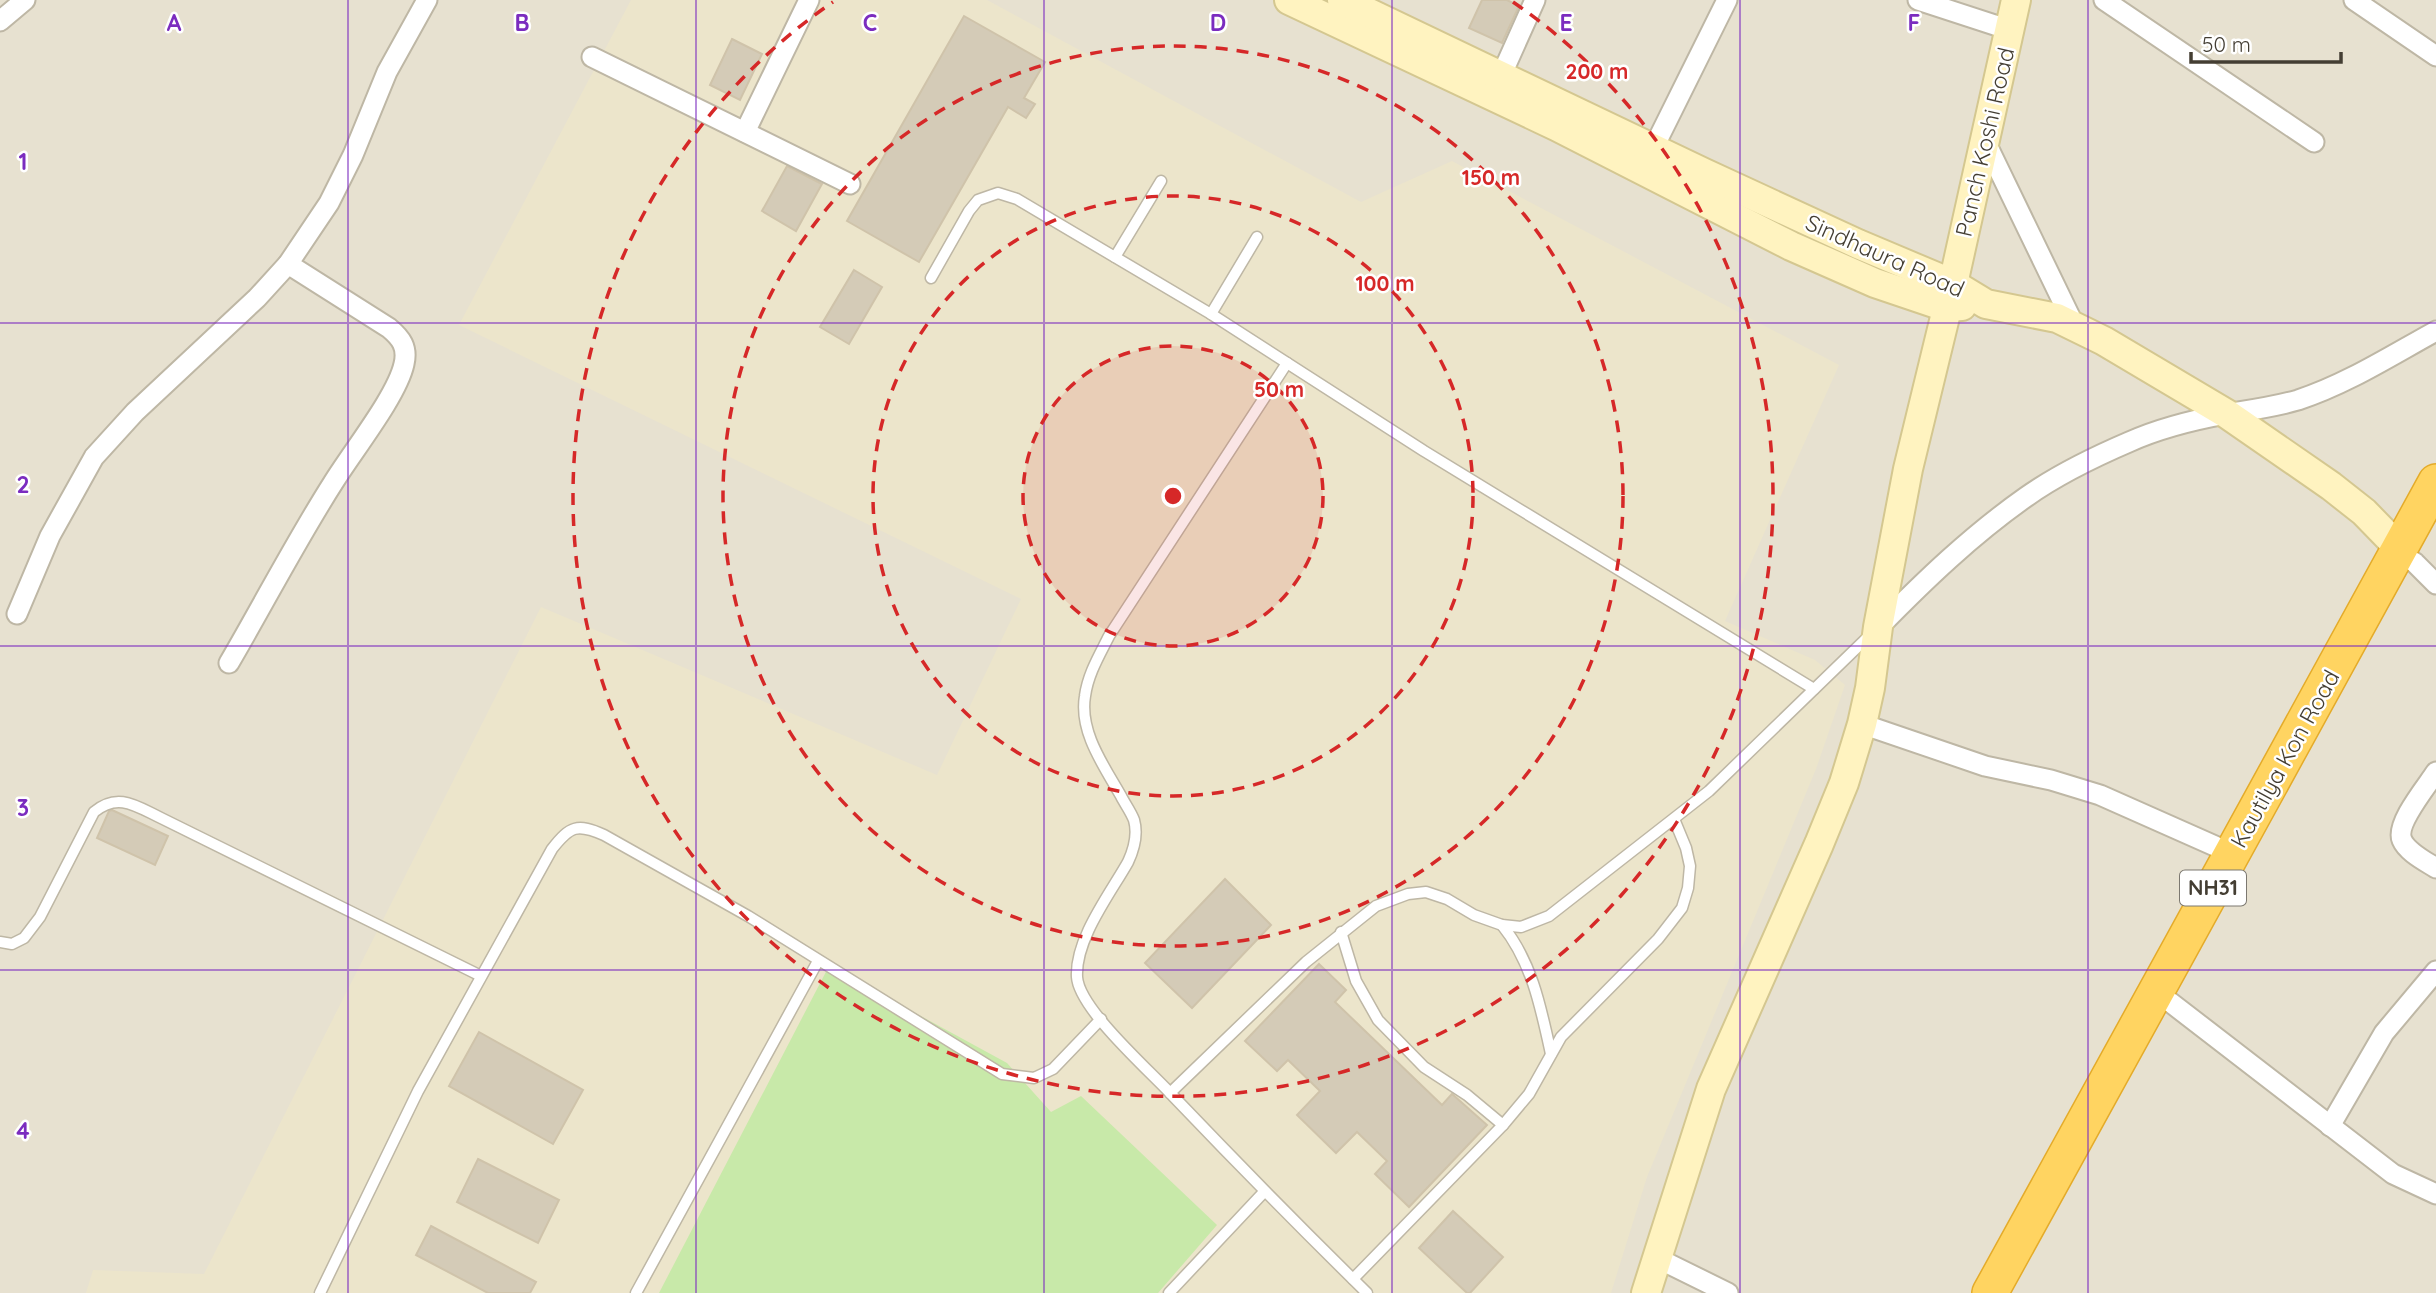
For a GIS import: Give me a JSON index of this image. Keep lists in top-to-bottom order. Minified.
{"streets":{"highway":["Kautilya Kon Road","NH31"],"street":["Panch Koshi Road","Sindhaura Road"]},"crossings":[["Panch Koshi Road","Sindhaura Road"],["Sindhaura Road","Kautilya Kon Road"]],"scale_bar":"50 m","grid":{"columns":["A","B","C","D","E","F"],"rows":["1","2","3","4"]},"rings":["200 m","150 m","100 m","50 m"]}
